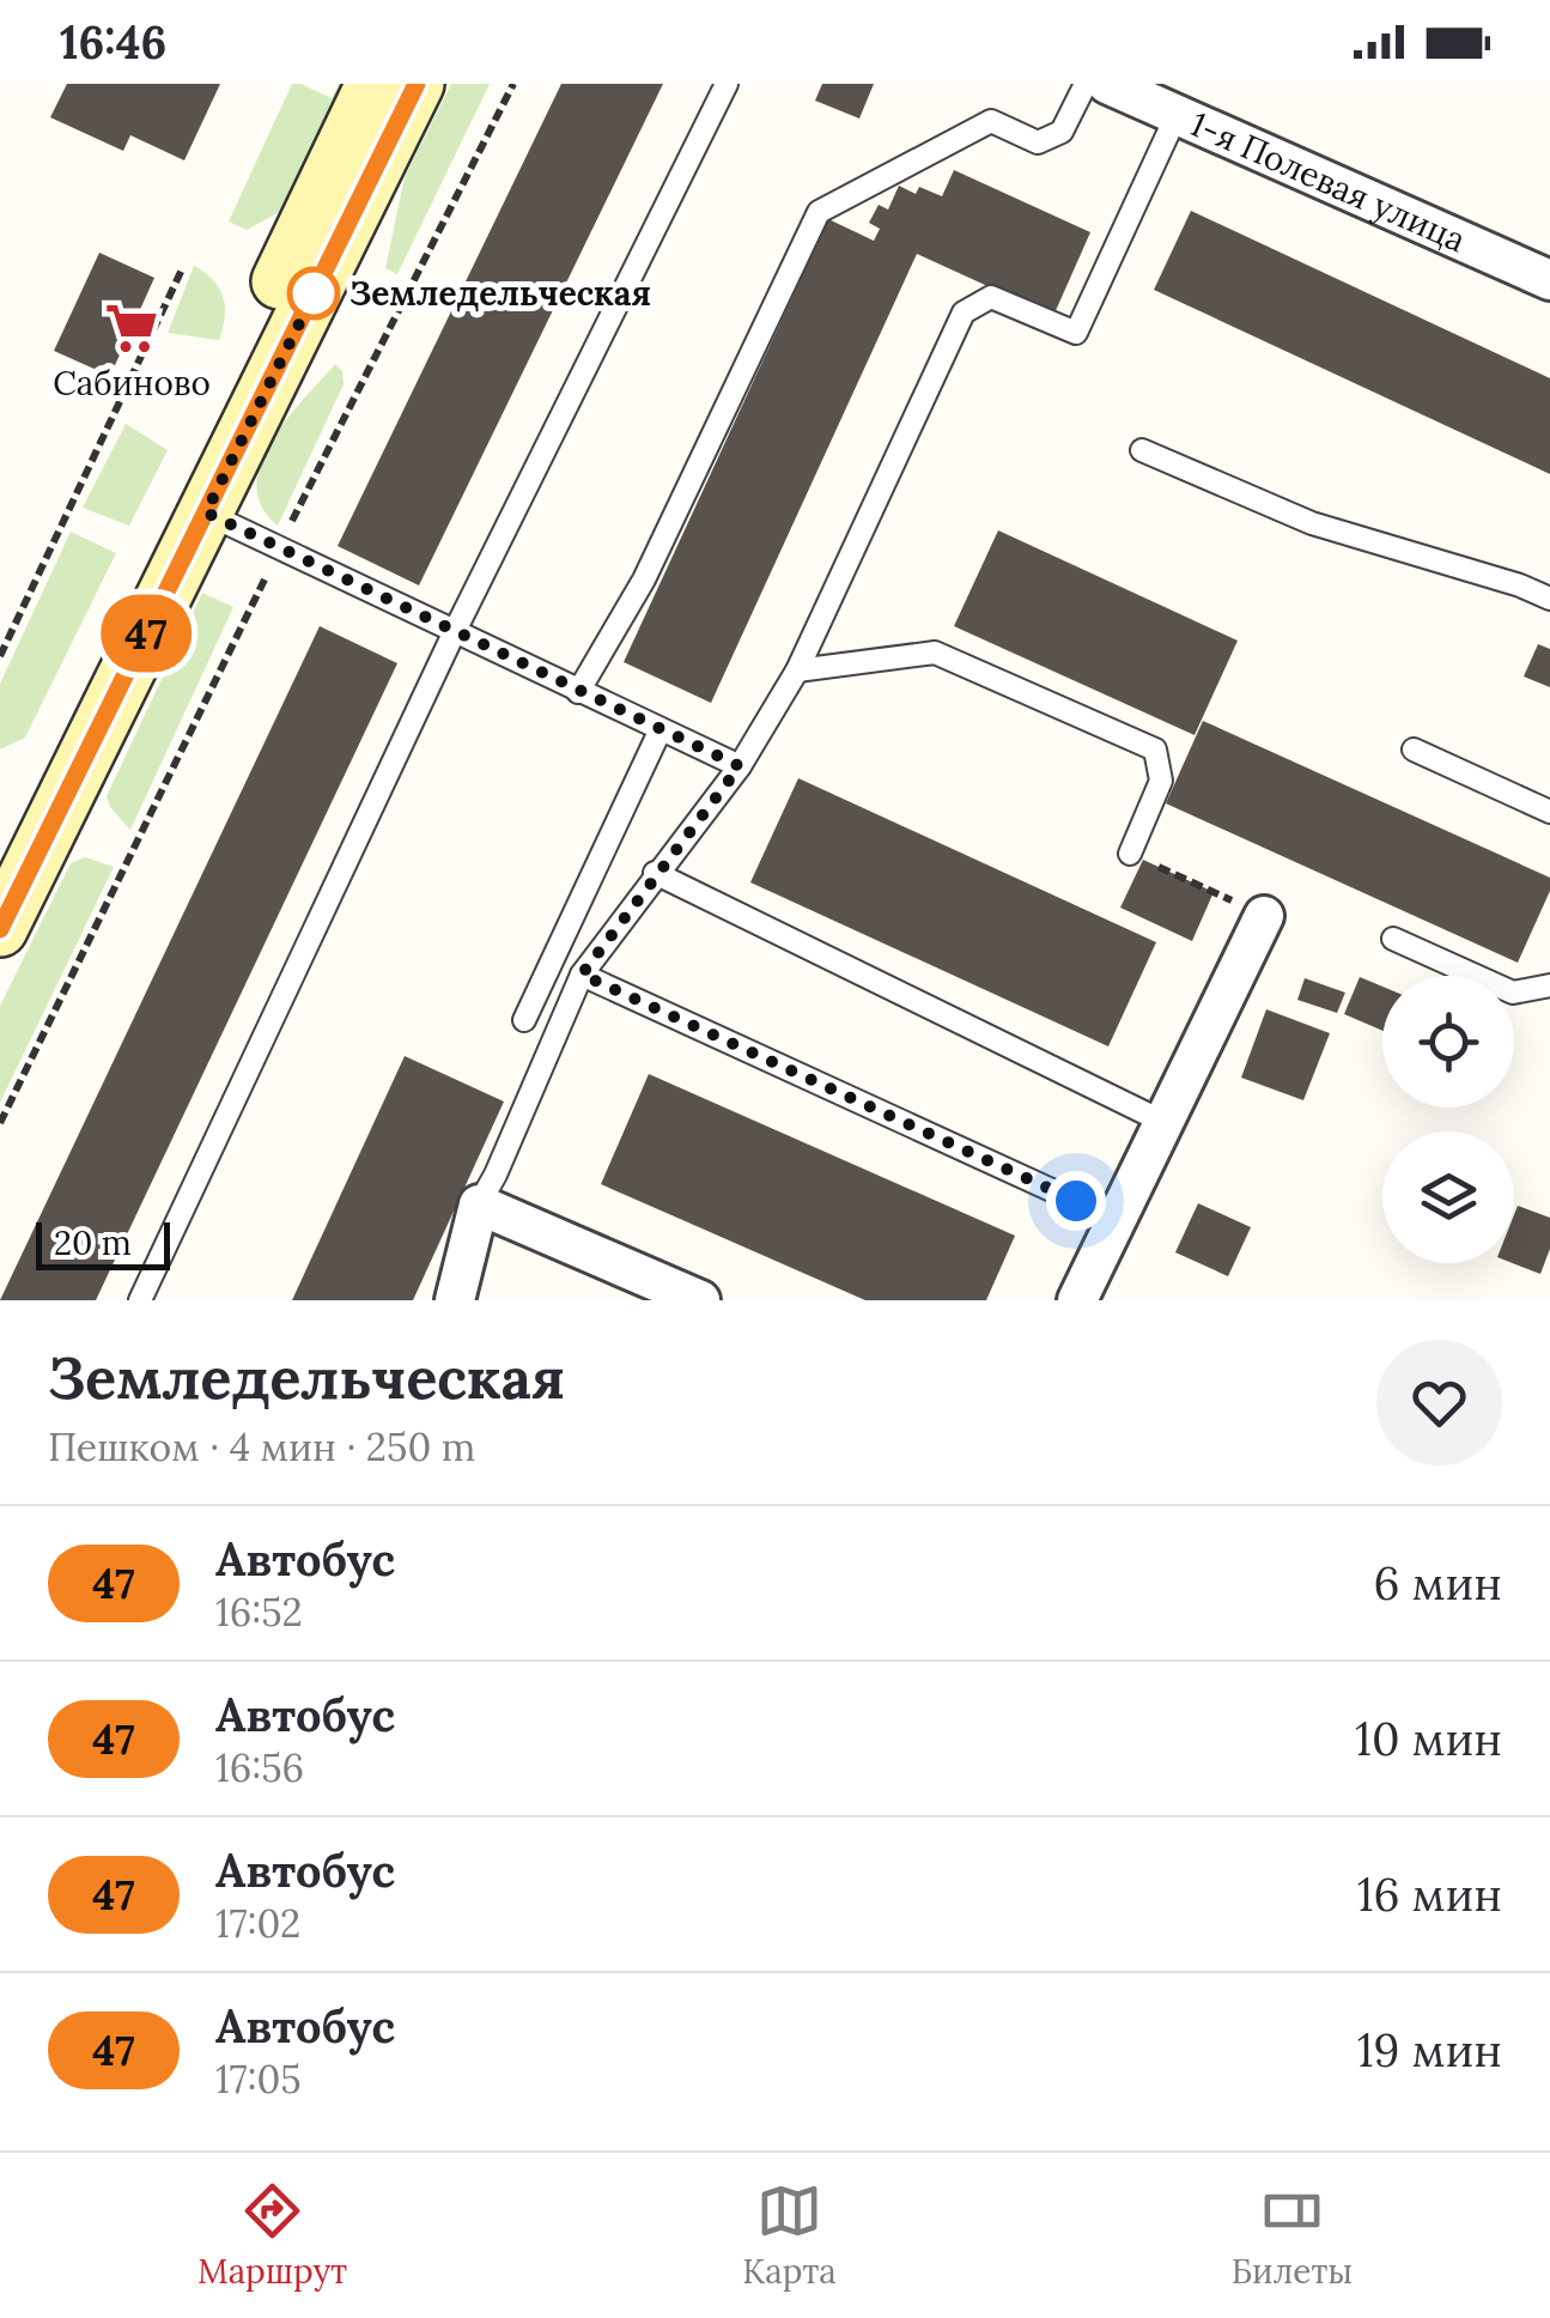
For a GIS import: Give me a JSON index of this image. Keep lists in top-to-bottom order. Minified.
{"streets":{"street":["1-я Полевая улица"]},"places":{"other":["Земледельческая"],"supermarket":["Сабиново"]},"lines":["bus line 47"],"scale_bar":"20 m","page":{"status":"16:46","on_map":"47","scale":"20 m","heading":["Земледельческая","Пешком · 4 мин · 250 m"],"list":[{"mark":"47","name":"Автобус","note":"16:52","value":"6 мин"},{"mark":"47","name":"Автобус","note":"16:56","value":"10 мин"},{"mark":"47","name":"Автобус","note":"17:02","value":"16 мин"},{"mark":"47","name":"Автобус","note":"17:05","value":"19 мин"}],"tabs":["Маршрут","Карта","Билеты"]}}
